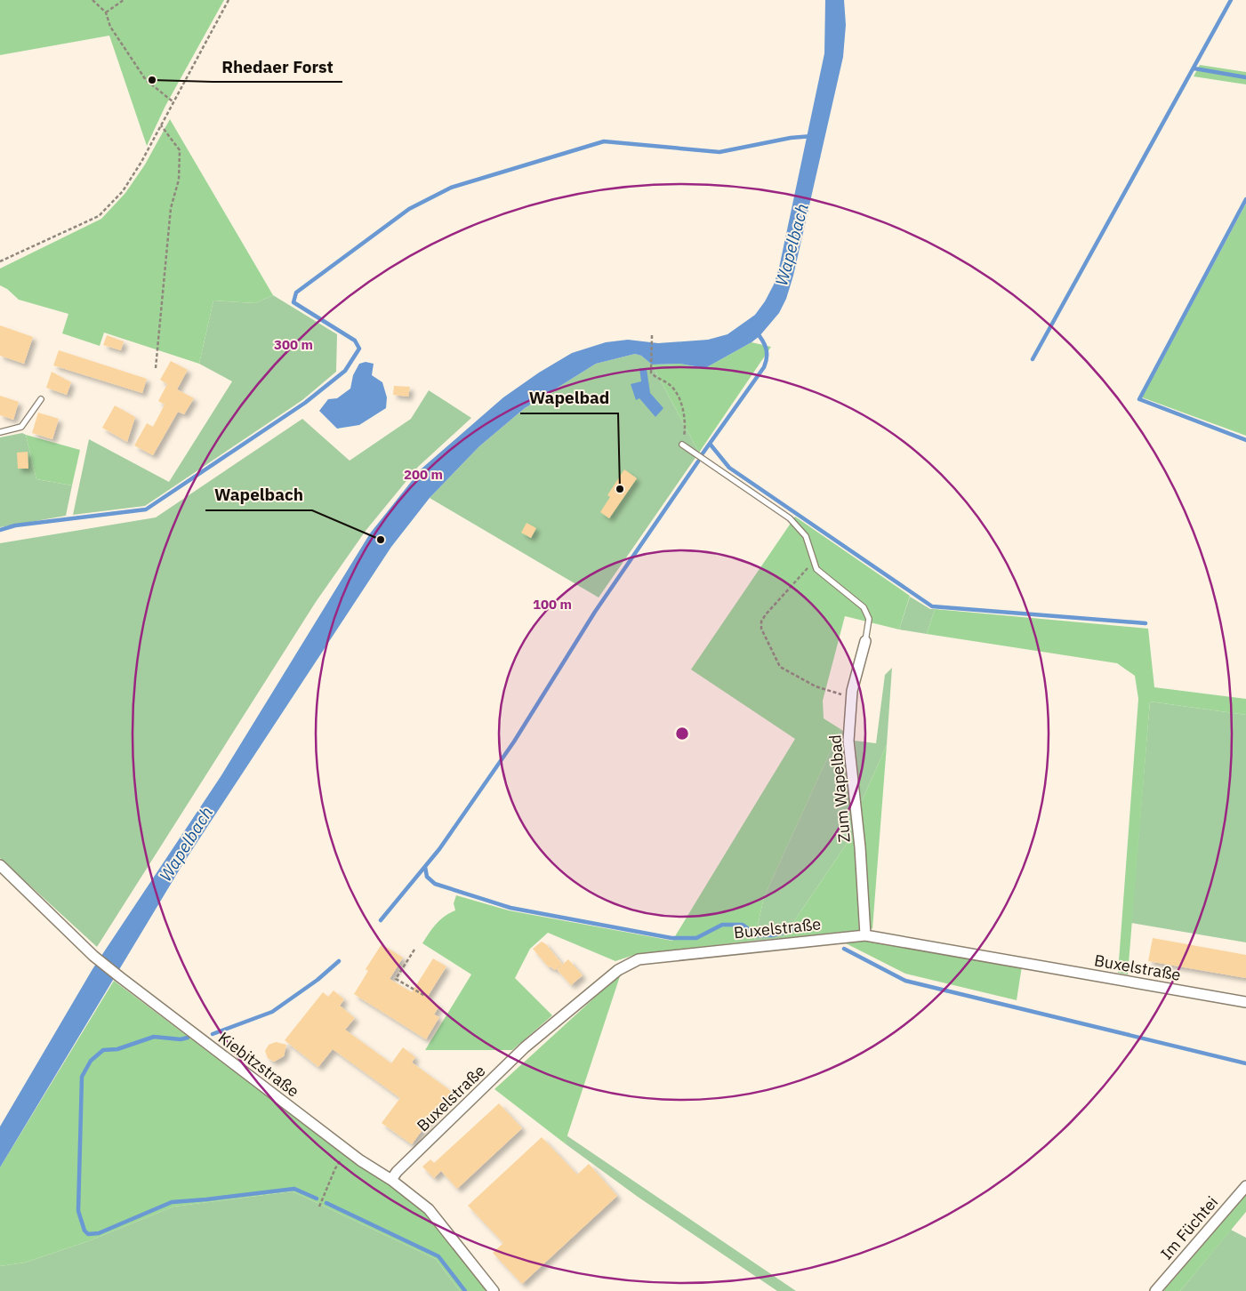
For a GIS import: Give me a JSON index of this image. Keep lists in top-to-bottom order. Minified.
{"streets":{"street":["Zum Wapelbad","Buxelstraße","Kiebitzstraße","Im Füchtei"]},"crossings":[["Zum Wapelbad","Buxelstraße"],["Buxelstraße","Kiebitzstraße"]],"water":["Wapelbach"],"places":["Rhedaer Forst","Wapelbad","Wapelbach"],"rings":["300 m","200 m","100 m"]}
